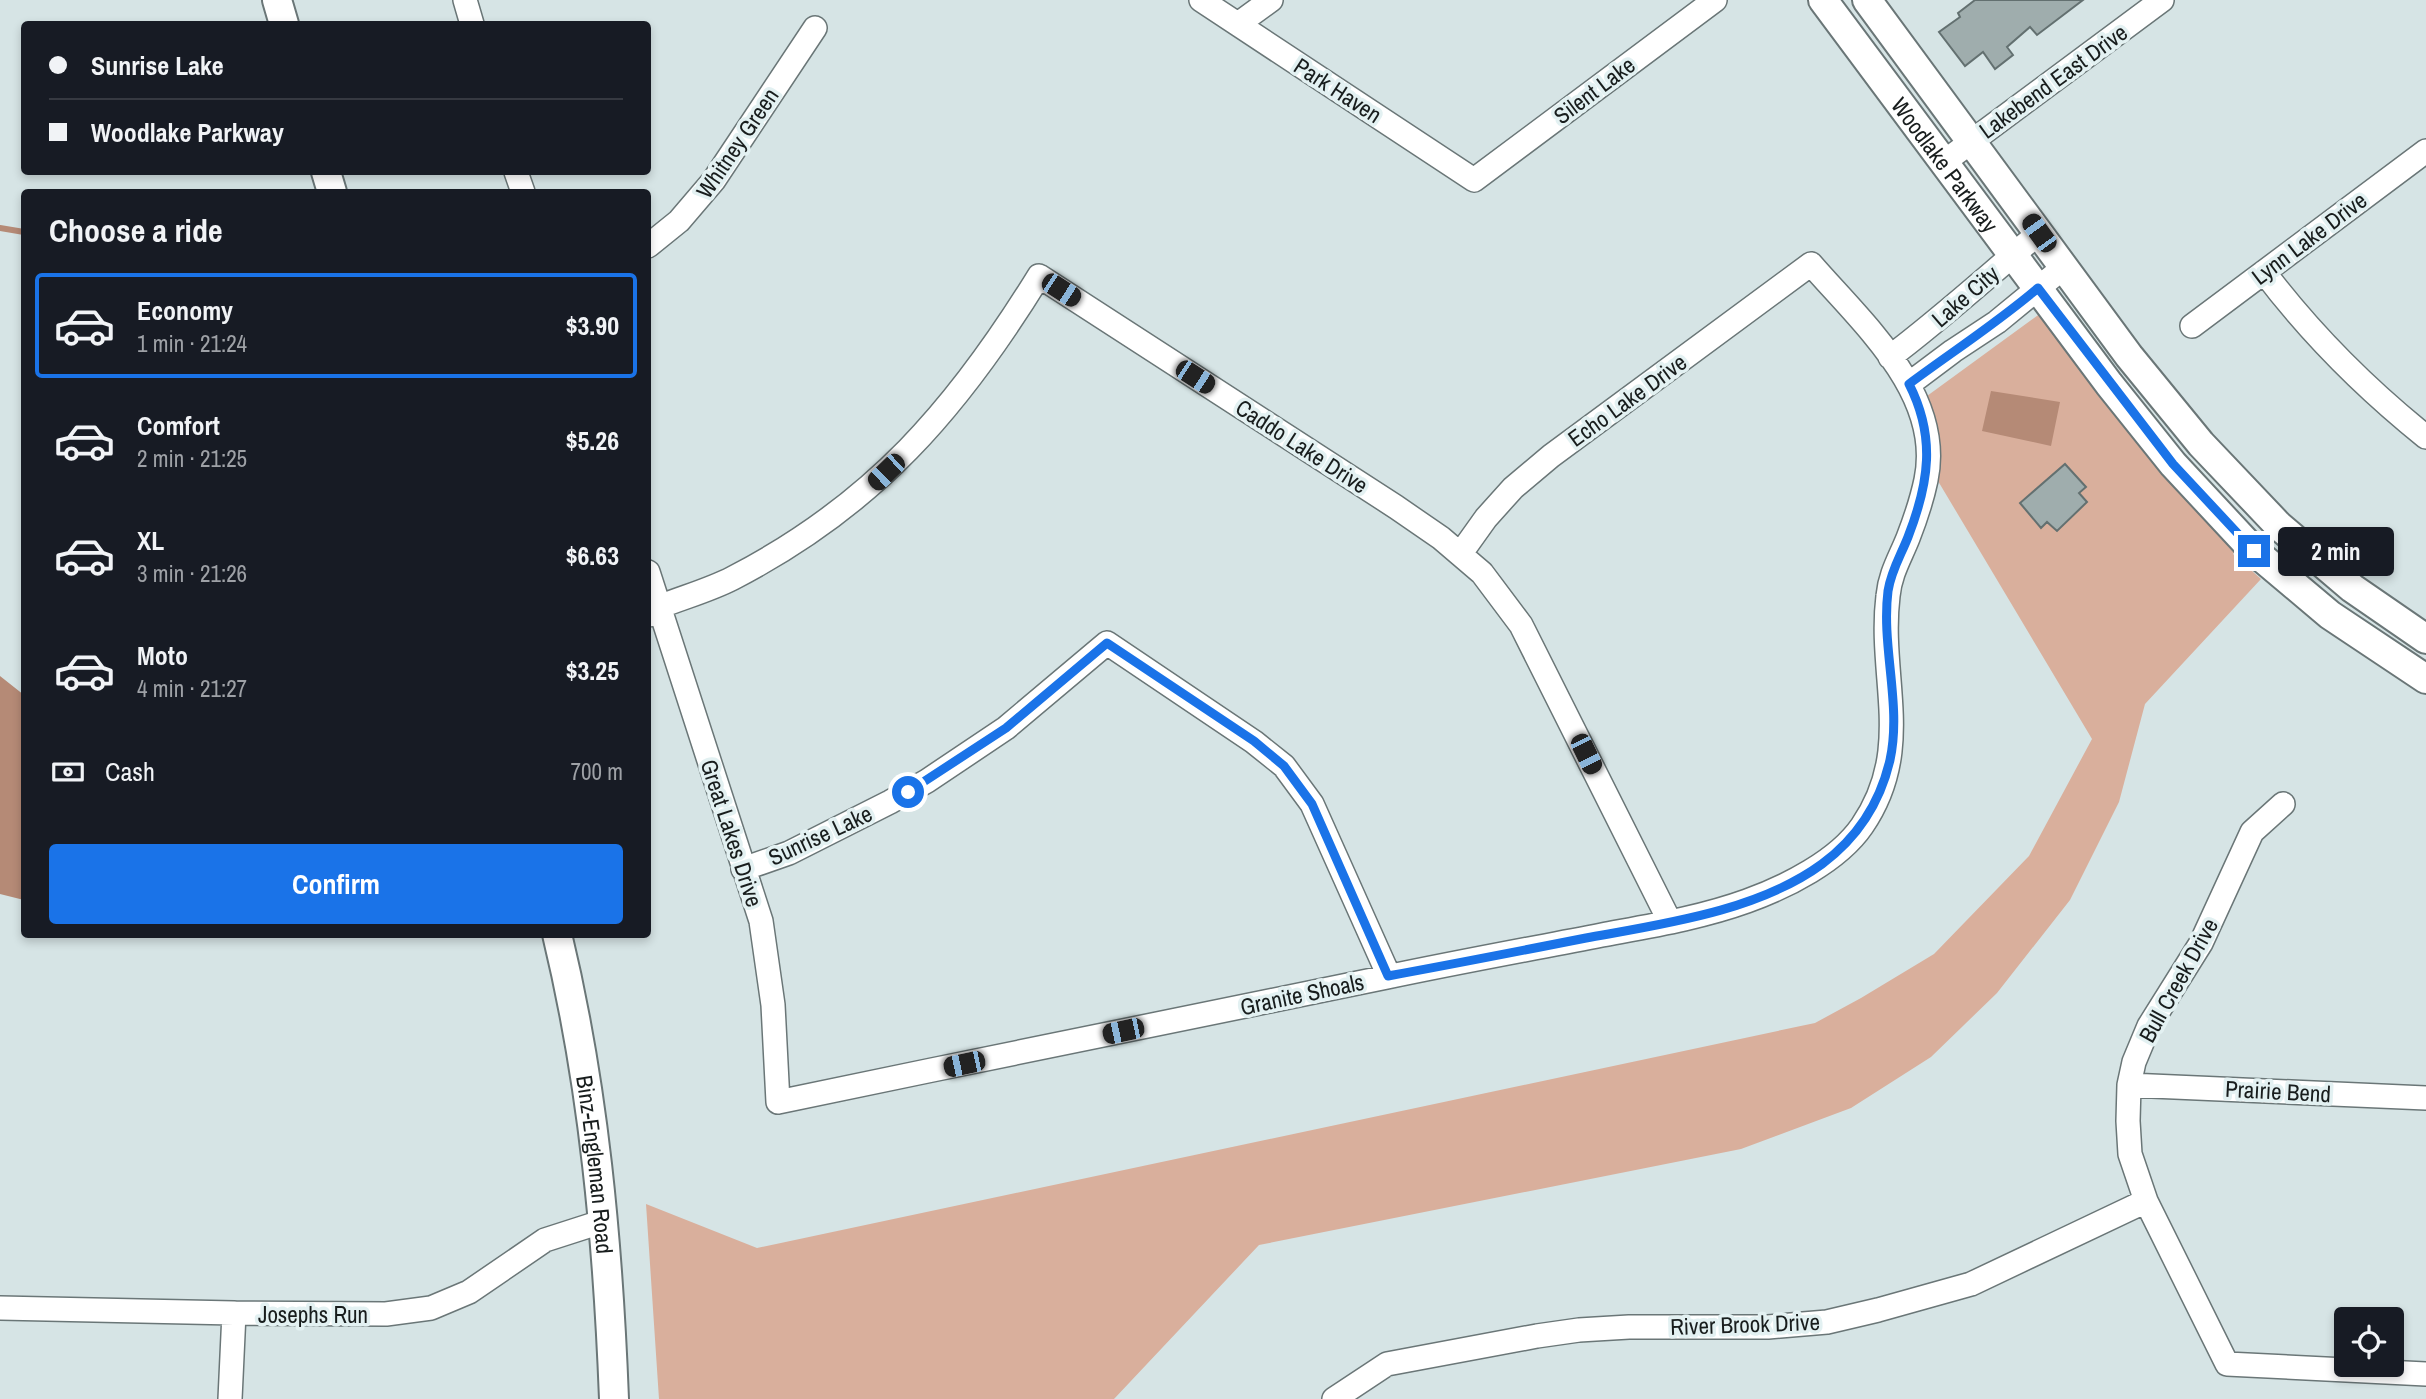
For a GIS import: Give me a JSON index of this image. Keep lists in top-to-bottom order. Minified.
{"streets":{"street":["Lakebend East Drive","Park Haven","Silent Lake","Whitney Green","Woodlake Parkway","Lynn Lake Drive","Lake City","Echo Lake Drive","Caddo Lake Drive","Great Lakes Drive","Sunrise Lake","Bull Creek Drive","Granite Shoals","Prairie Bend","Binz-Engleman Road","Josephs Run","River Brook Drive"]},"crossings":[["Lakebend East Drive","Woodlake Parkway"],["Park Haven","Silent Lake"],["Woodlake Parkway","Lake City"],["Lake City","Granite Shoals"],["Echo Lake Drive","Caddo Lake Drive"],["Echo Lake Drive","Granite Shoals"],["Caddo Lake Drive","Great Lakes Drive"],["Caddo Lake Drive","Granite Shoals"],["Great Lakes Drive","Sunrise Lake"],["Great Lakes Drive","Granite Shoals"],["Sunrise Lake","Granite Shoals"],["Bull Creek Drive","Prairie Bend"],["Bull Creek Drive","River Brook Drive"],["Binz-Engleman Road","Josephs Run"]],"page":{"banner":["Sunrise Lake","Woodlake Parkway"],"heading":"Choose a ride","list":[{"name":"Economy","note":"1 min · 21:24","value":"$3.90"},{"name":"Comfort","note":"2 min · 21:25","value":"$5.26"},{"name":"XL","note":"3 min · 21:26","value":"$6.63"},{"name":"Moto","note":"4 min · 21:27","value":"$3.25"}],"bubble":"2 min","pay":["Cash","700 m"],"buttons":"Confirm"}}
